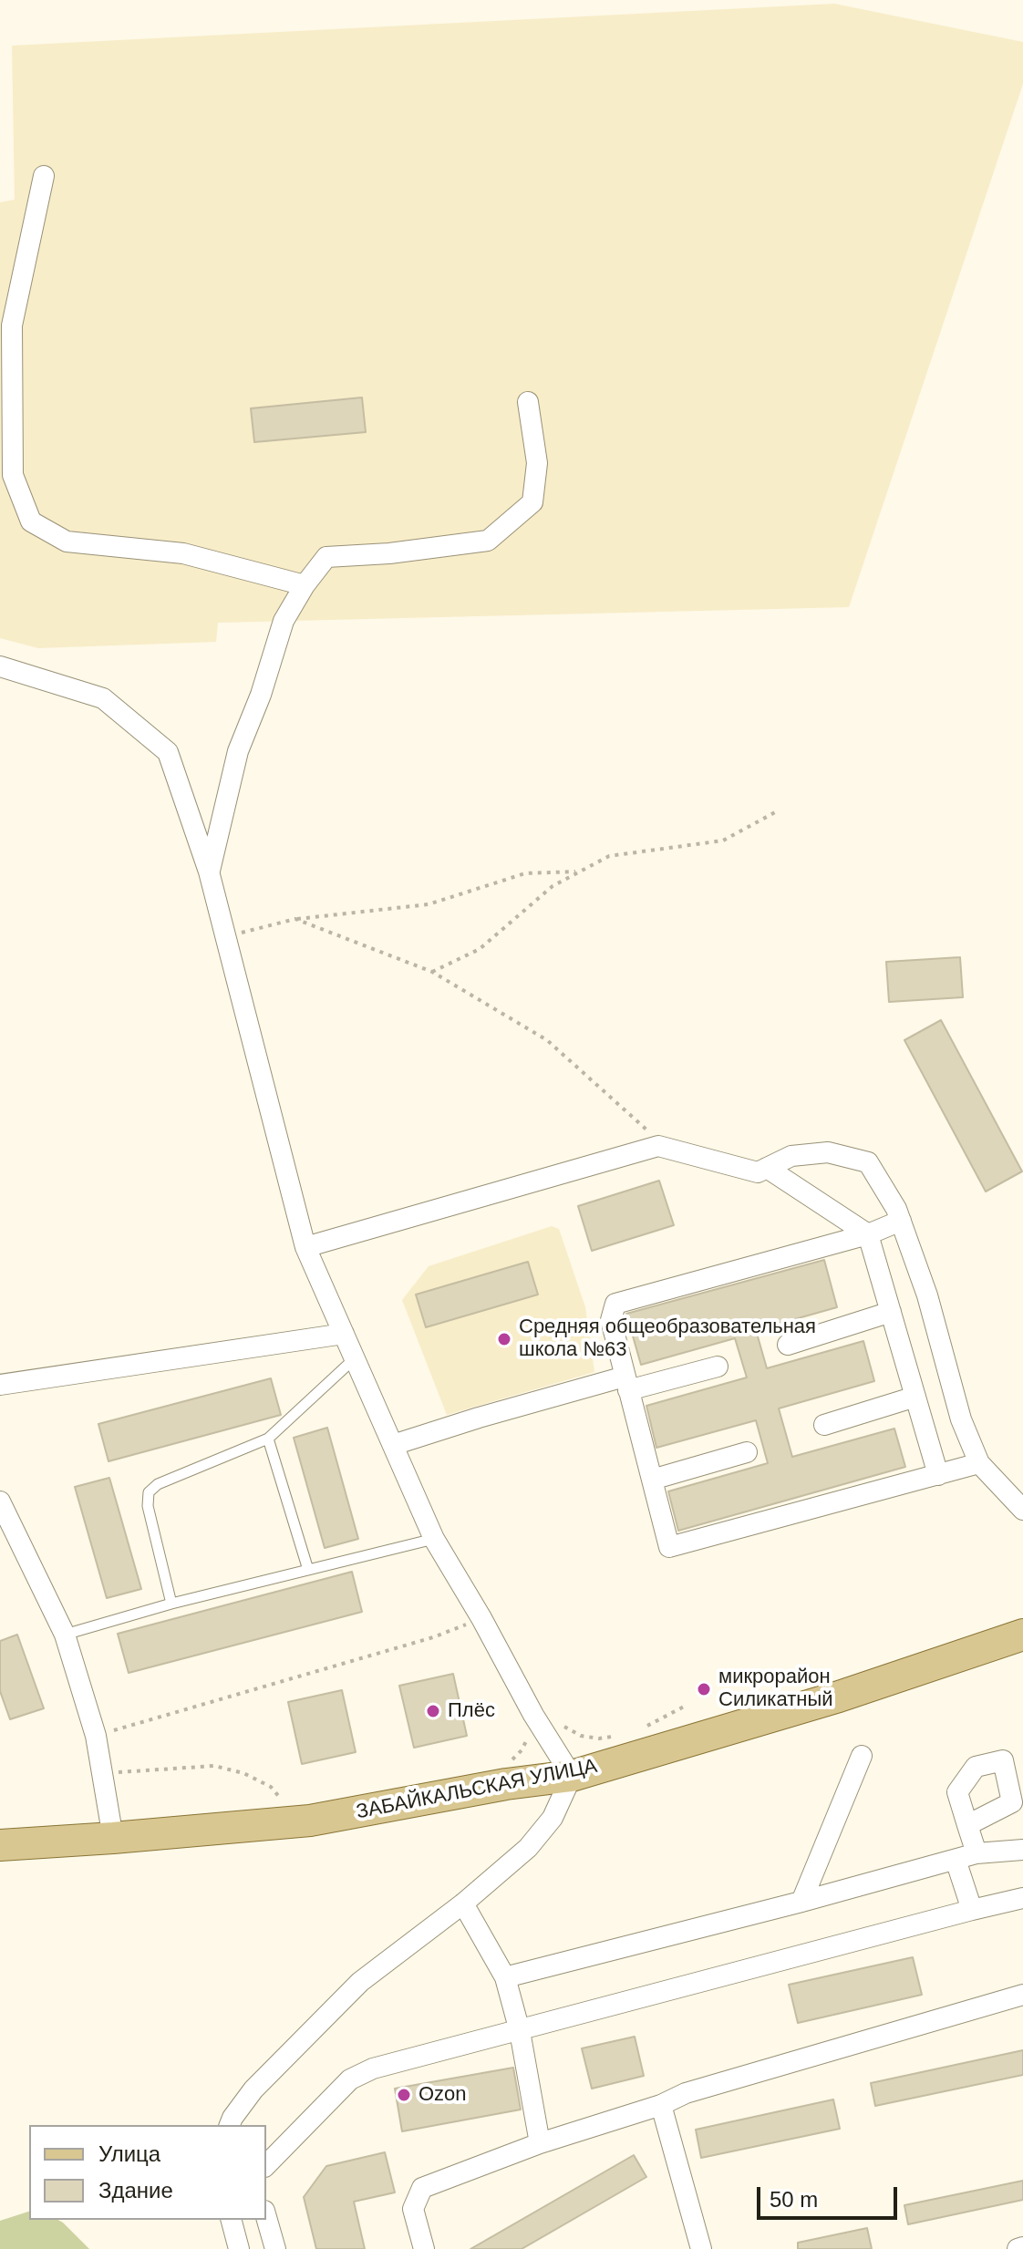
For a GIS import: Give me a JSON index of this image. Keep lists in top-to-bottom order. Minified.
{"streets":{"main road":["ЗАБАЙКАЛЬСКАЯ УЛИЦА"]},"places":["Средняя общеобразовательная школа №63","микрорайон Силикатный","Плёс","Ozon"],"legend":["Улица","Здание"],"scale_bar":"50 m"}
